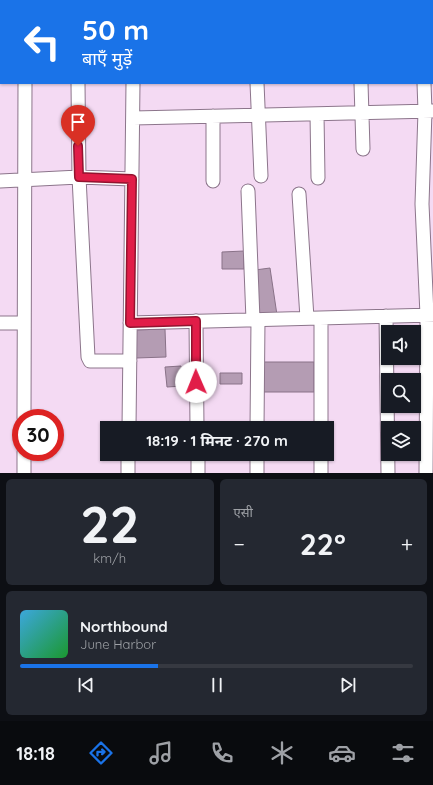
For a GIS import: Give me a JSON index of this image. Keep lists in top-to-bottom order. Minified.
{"page":{"turn":["50 m","बाएँ मुड़ें"],"limit":"30","trip":"18:19 · 1 मिनट · 270 m","tile":[["22","km/h"],"एसी"],"heat":["−","22°","+"],"song":["Northbound","June Harbor"],"tabs":"18:18"}}
